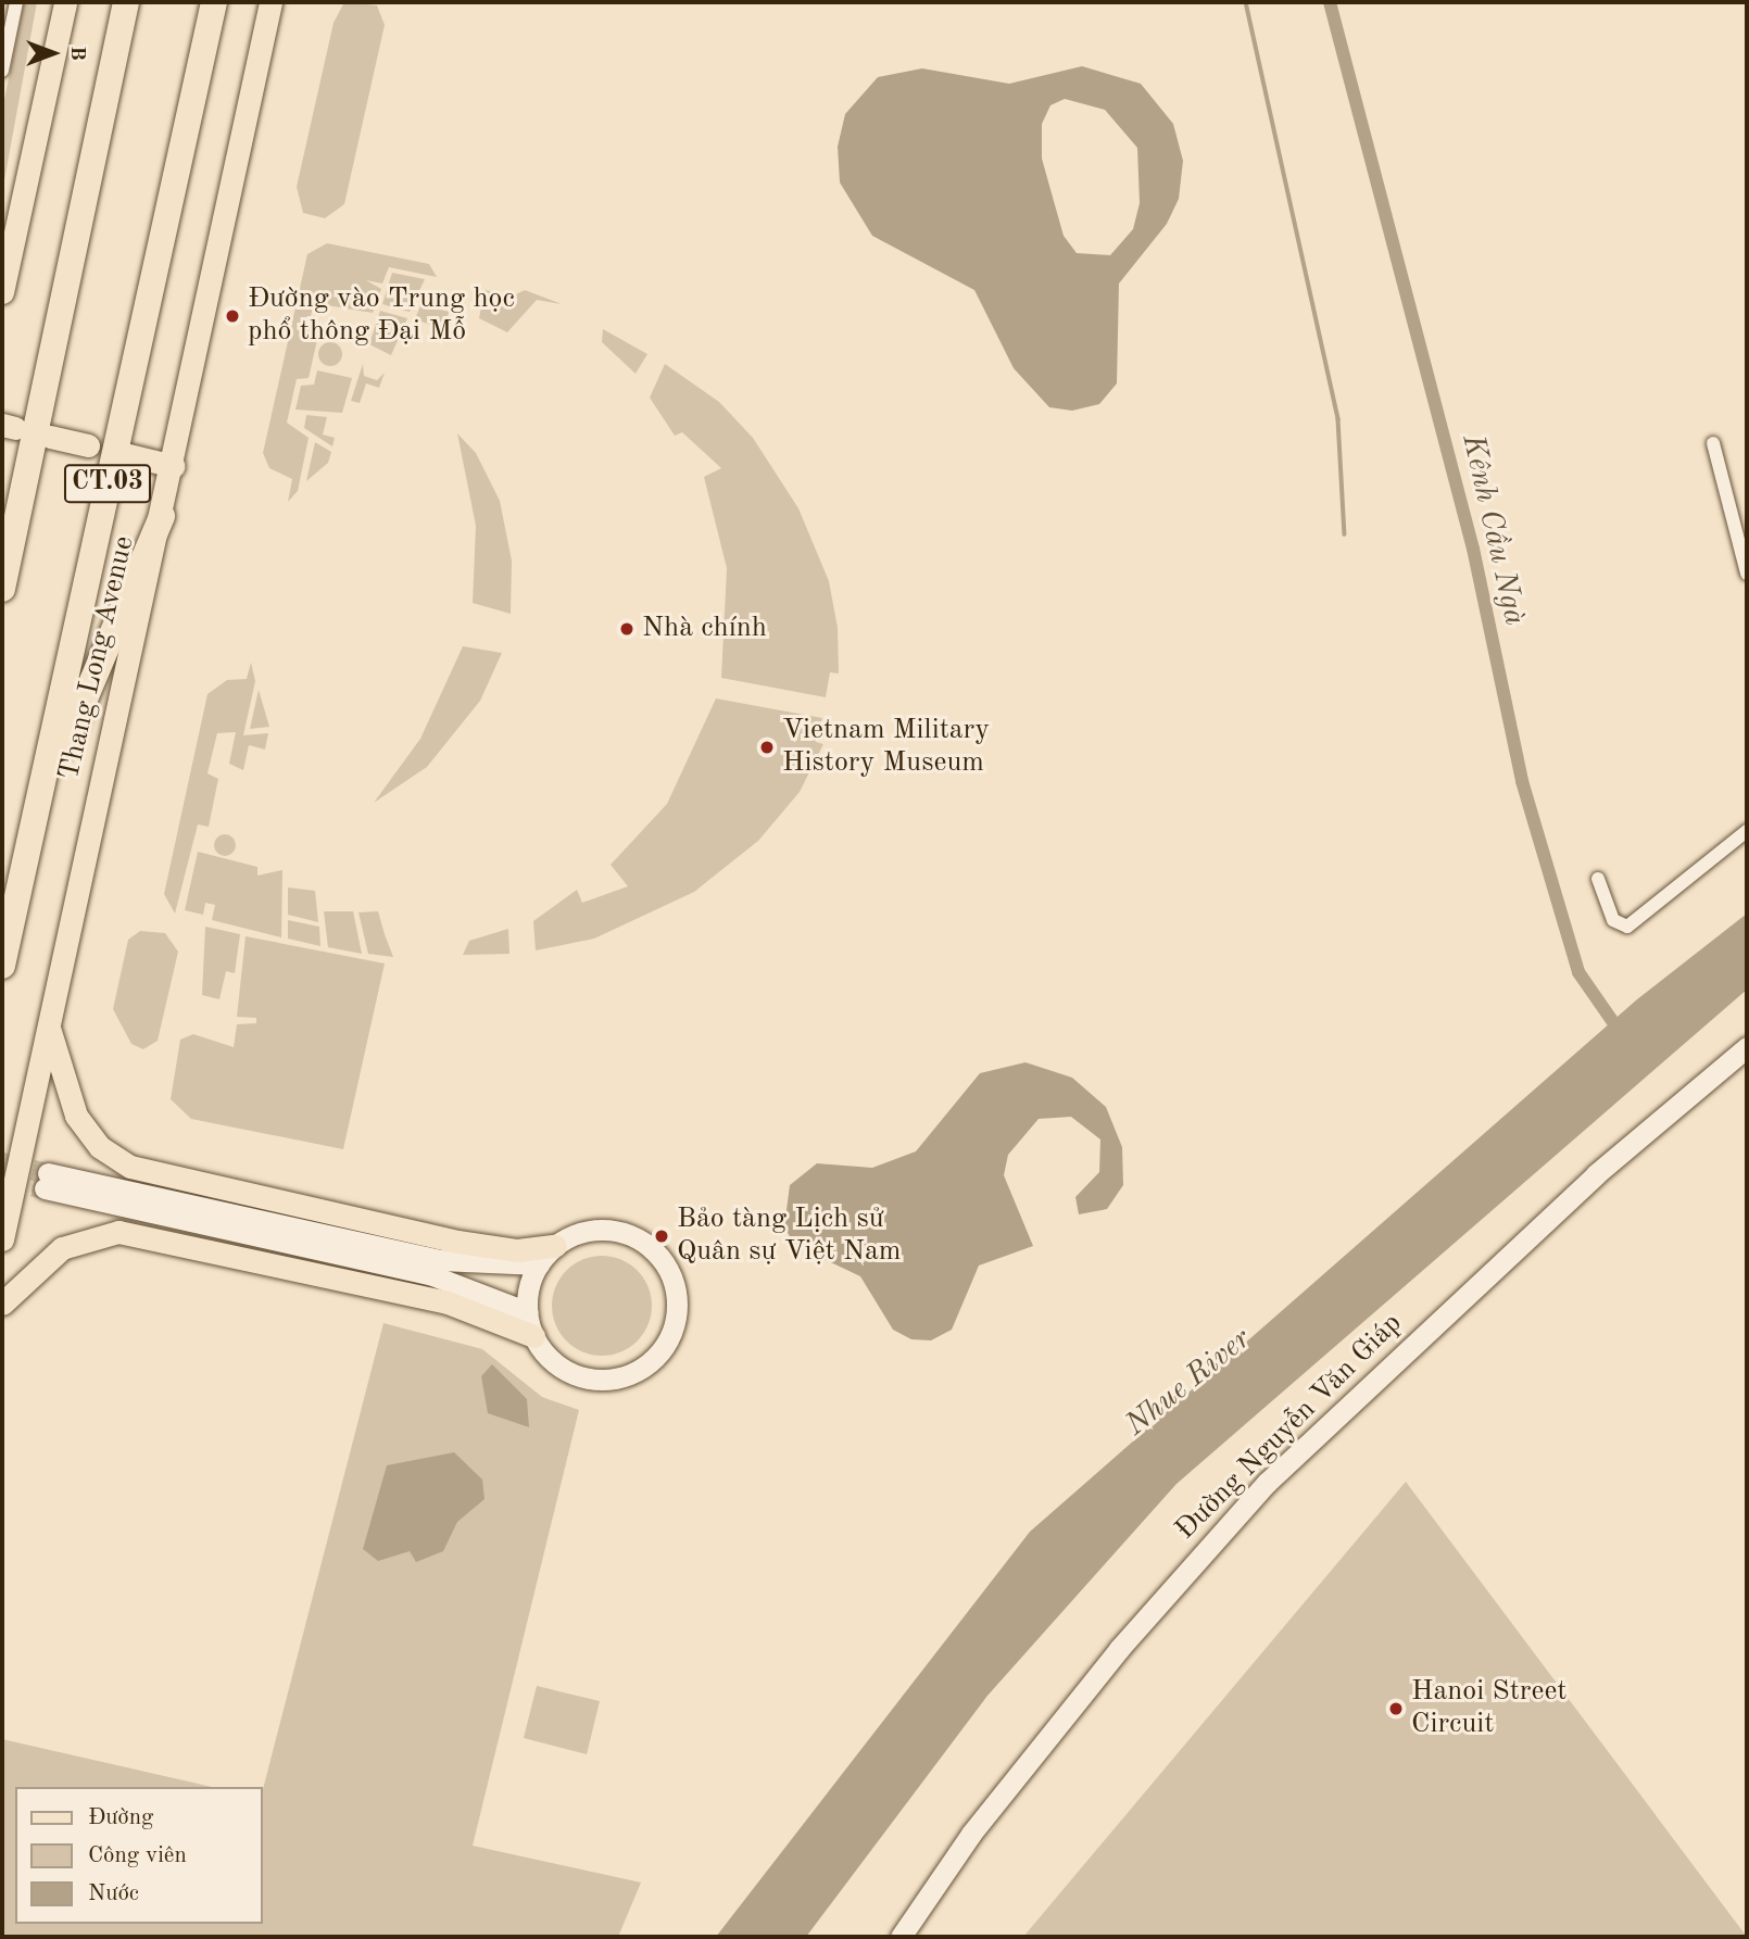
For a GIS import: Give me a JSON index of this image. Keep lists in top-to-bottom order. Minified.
{"streets":{"highway":["CT.03"],"main road":["Thang Long Avenue"],"street":["Đường Nguyễn Văn Giáp"]},"water":["Kênh Cầu Ngà","Nhue River"],"places":["Đường vào Trung học phổ thông Đại Mỗ","Nhà chính","Vietnam Military History Museum","Bảo tàng Lịch sử Quân sự Việt Nam","Hanoi Street Circuit"],"legend":["Đường","Công viên","Nước"],"north":"right"}
